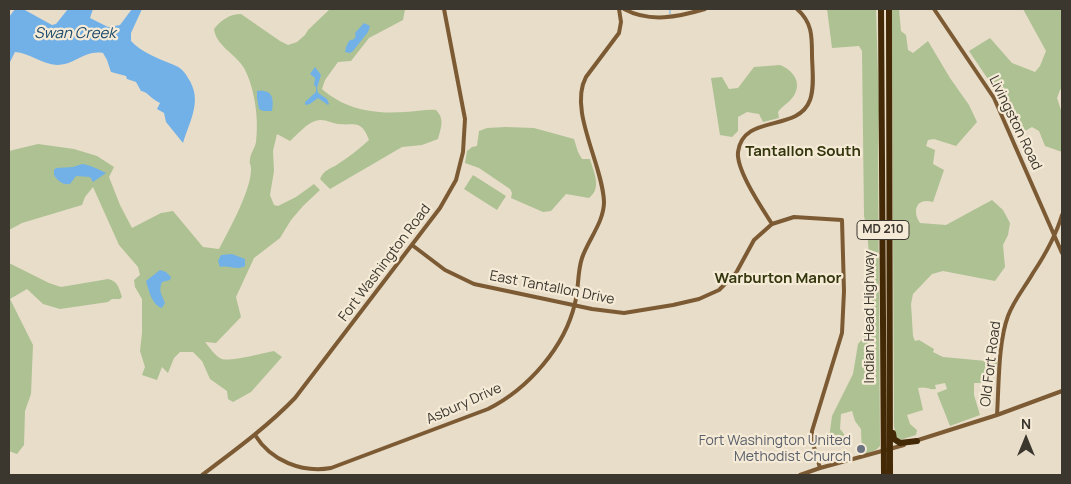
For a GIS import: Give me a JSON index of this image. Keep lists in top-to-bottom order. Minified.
{"streets":{"highway":["MD 210","Indian Head Highway"],"street":["Livingston Road","Fort Washington Road","East Tantallon Drive","Old Fort Road","Asbury Drive"]},"crossings":[["Livingston Road","Old Fort Road"],["Fort Washington Road","East Tantallon Drive"],["Fort Washington Road","Asbury Drive"],["East Tantallon Drive","Old Fort Road"],["East Tantallon Drive","Asbury Drive"],["Indian Head Highway","Old Fort Road"]],"districts":["Tantallon South","Warburton Manor"],"water":["Swan Creek"],"places":["Fort Washington United Methodist Church"],"north":"top"}
